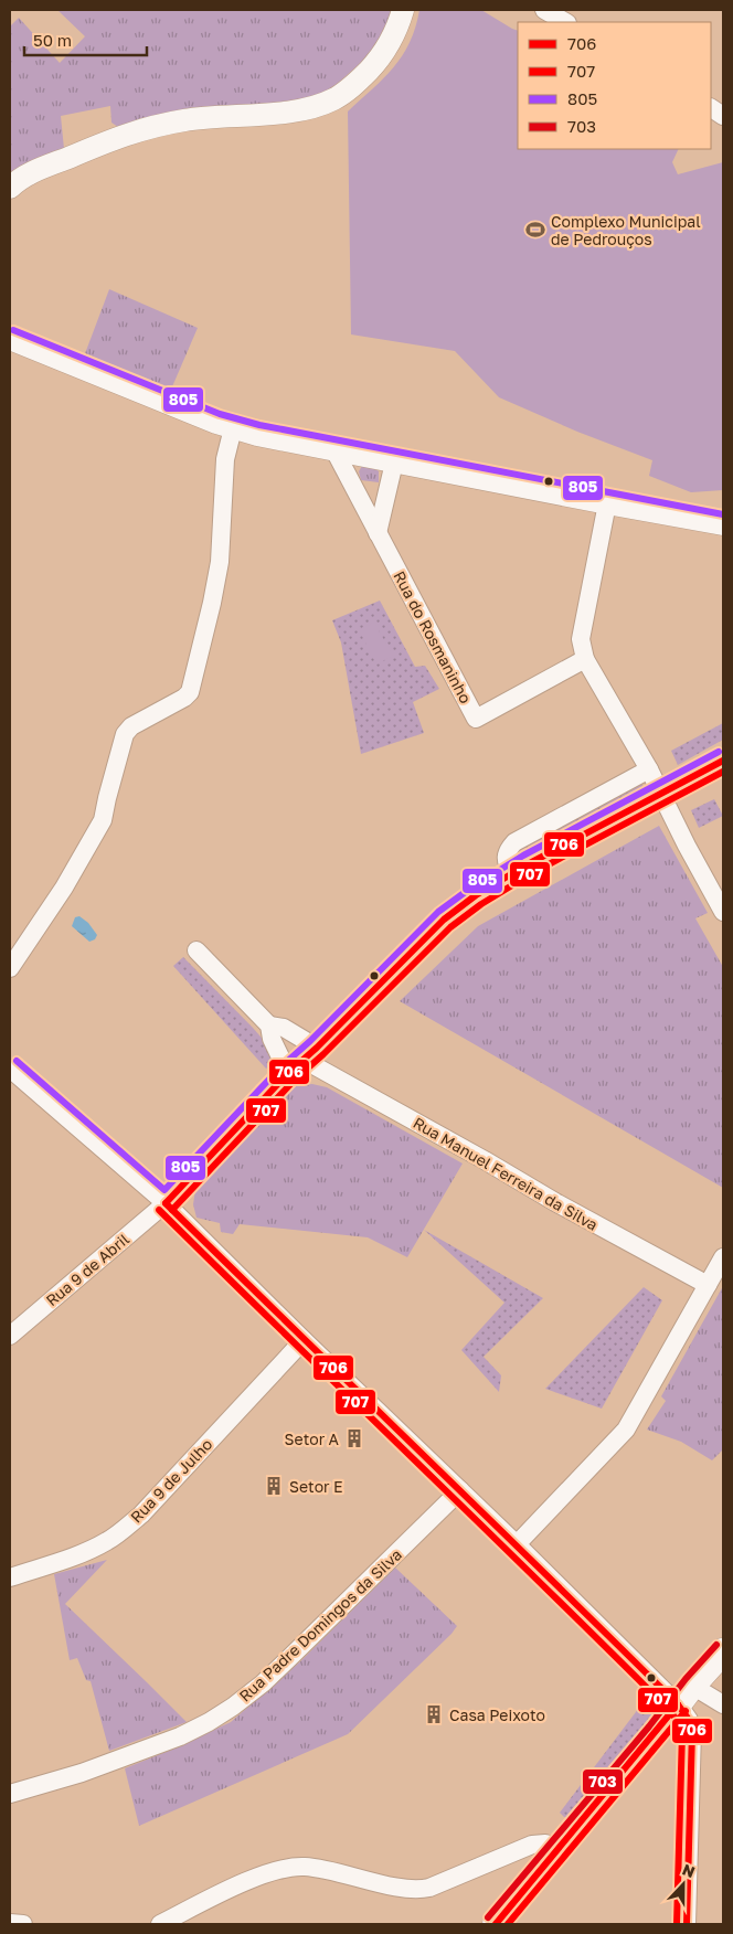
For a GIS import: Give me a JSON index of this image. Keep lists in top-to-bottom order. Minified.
{"streets":{"street":["Rua do Rosmaninho","Rua Manuel Ferreira da Silva","Rua 9 de Abril","Rua 9 de Julho","Rua Padre Domingos da Silva"]},"crossings":[["Rua Manuel Ferreira da Silva","Rua 9 de Abril"]],"places":{"sports":["Complexo Municipal de Pedrouços"],"building":["Setor A","Setor E","Casa Peixoto"]},"lines":["transit line 805","transit line 706","transit line 707","transit line 703"],"legend":["706","707","805","703"],"scale_bar":"50 m","north":"top"}
